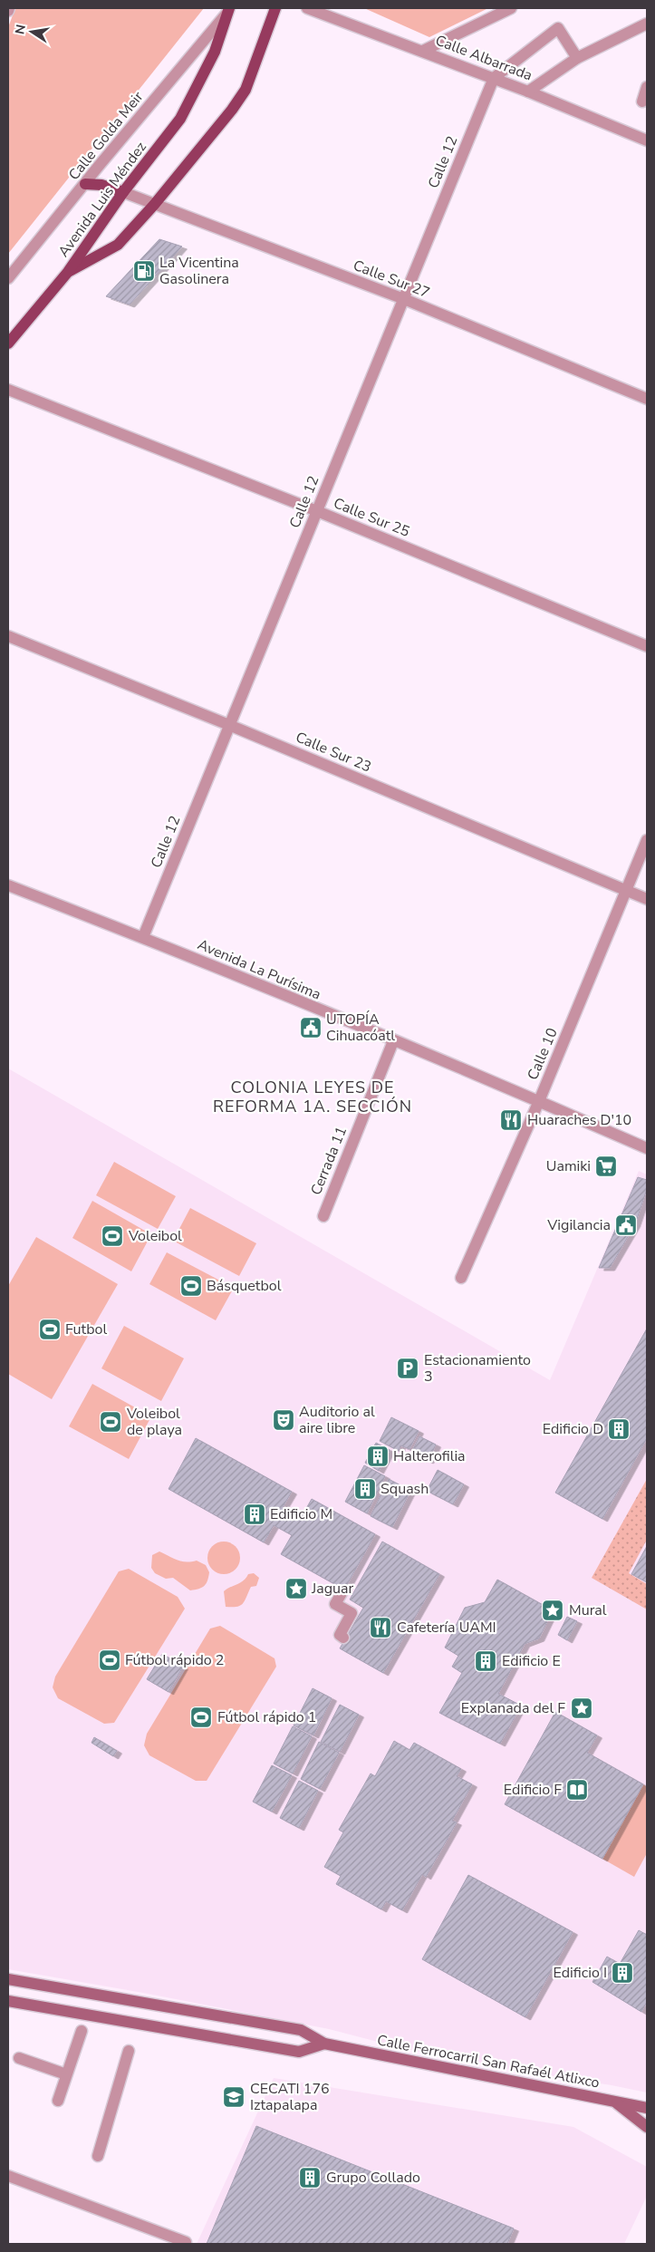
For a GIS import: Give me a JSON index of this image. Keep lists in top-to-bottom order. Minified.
{"streets":{"main road":["Avenida Luis Méndez","Calle Ferrocarril San Rafaél Atlixco"],"street":["Calle Albarrada","Calle Golda Meir","Calle 12","Calle Sur 27","Calle Sur 25","Calle Sur 23","Avenida La Purísima","Calle 10","Cerrada 11"]},"crossings":[["Calle Albarrada","Calle 12"],["Calle Golda Meir","Avenida Luis Méndez"],["Calle 12","Calle Sur 27"],["Calle 12","Calle Sur 25"],["Calle 12","Calle Sur 23"],["Calle 12","Avenida La Purísima"],["Avenida Luis Méndez","Calle Sur 27"],["Calle Sur 23","Calle 10"],["Avenida La Purísima","Calle 10"],["Avenida La Purísima","Cerrada 11"]],"districts":["COLONIA LEYES DE REFORMA 1A. SECCIÓN"],"places":{"fuel station":["La Vicentina Gasolinera"],"public building":["UTOPÍA Cihuacóatl","Vigilancia"],"restaurant":["Huaraches D'10","Cafetería UAMI"],"supermarket":["Uamiki"],"sports":["Voleibol","Básquetbol","Futbol","Voleibol de playa","Fútbol rápido 2","Fútbol rápido 1"],"parking":["Estacionamiento 3"],"theatre":["Auditorio al aire libre"],"building":["Edificio D","Halterofilia","Squash","Edificio M","Edificio E","Edificio I","Grupo Collado"],"place":["Jaguar","Mural","Explanada del F"],"library":["Edificio F"],"school or university":["CECATI 176 Iztapalapa"]},"north":"left"}
